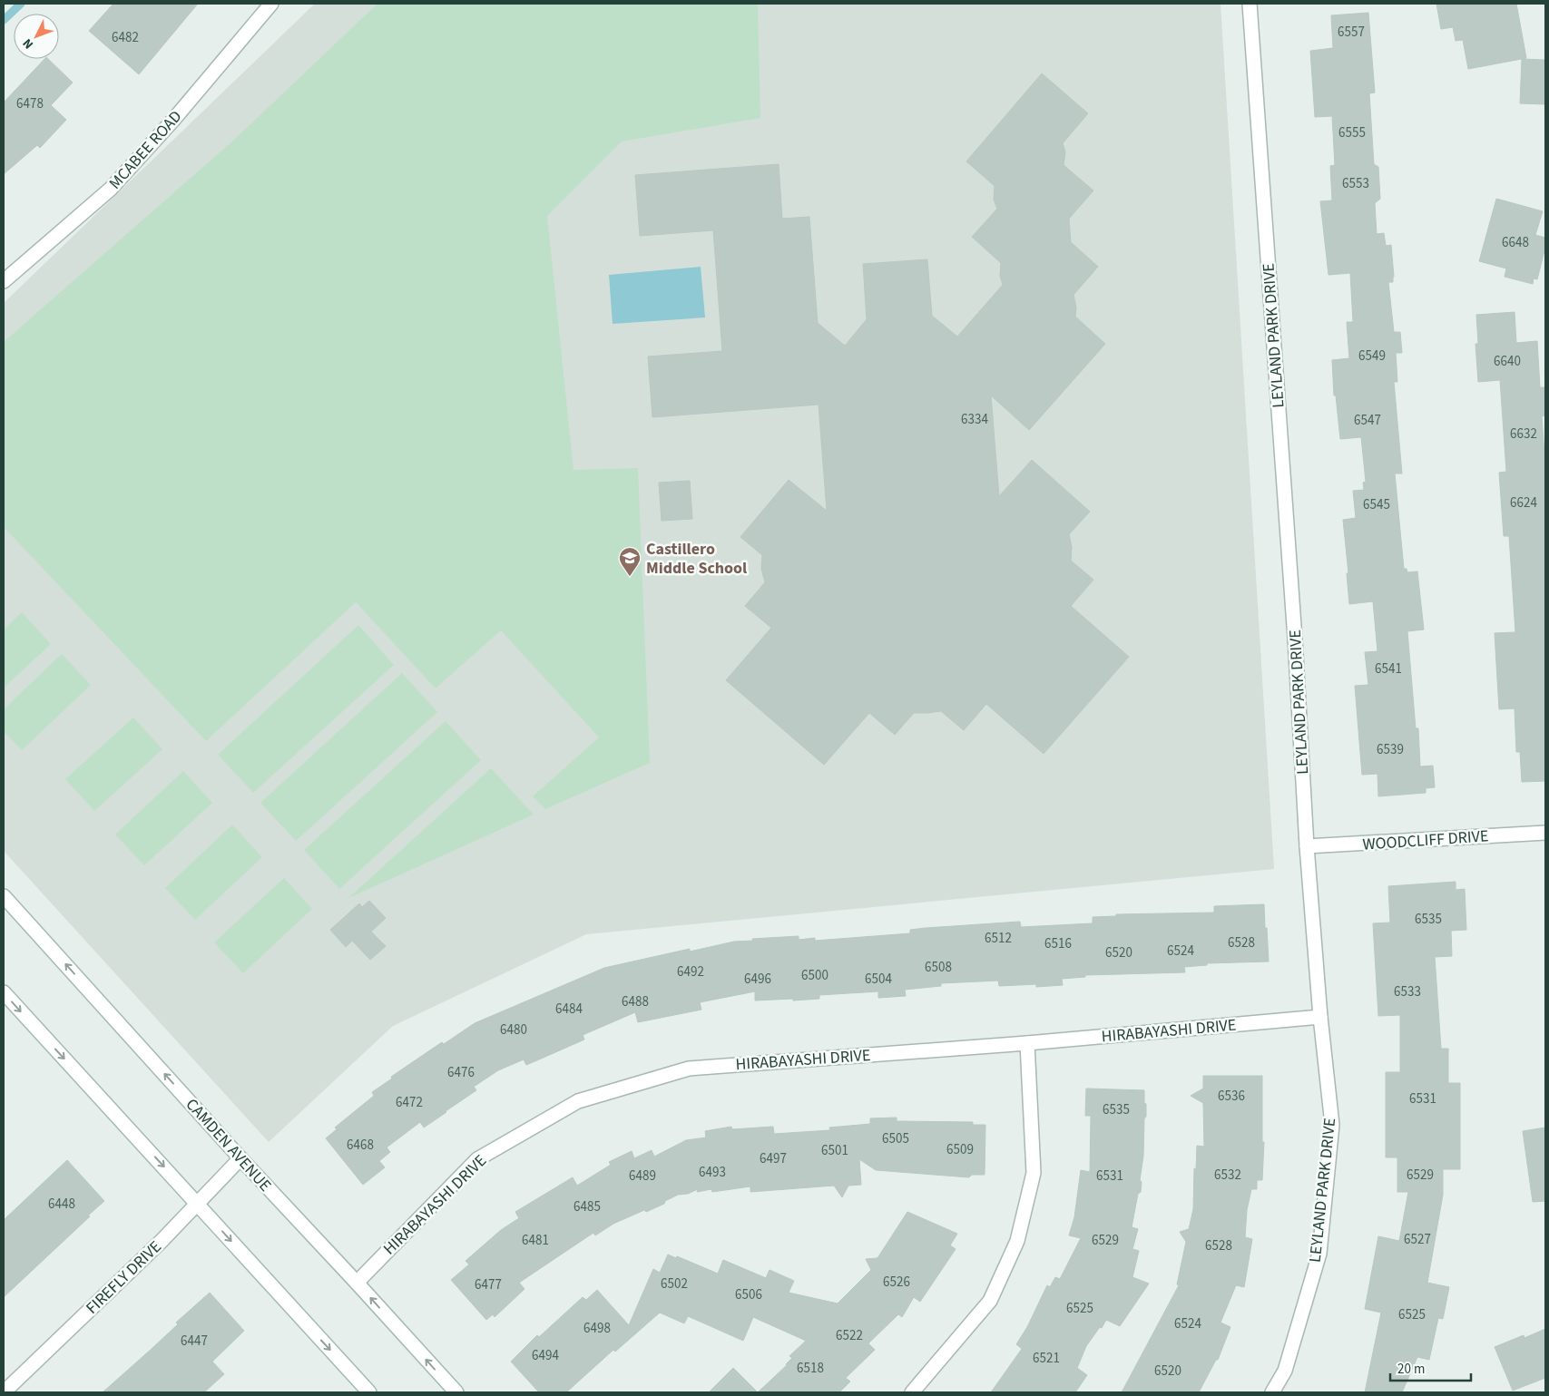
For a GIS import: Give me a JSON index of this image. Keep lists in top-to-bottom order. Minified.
{"streets":{"street":["MCABEE ROAD","LEYLAND PARK DRIVE","WOODCLIFF DRIVE","HIRABAYASHI DRIVE","CAMDEN AVENUE","FIREFLY DRIVE"]},"crossings":[["LEYLAND PARK DRIVE","WOODCLIFF DRIVE"],["LEYLAND PARK DRIVE","HIRABAYASHI DRIVE"],["HIRABAYASHI DRIVE","CAMDEN AVENUE"],["CAMDEN AVENUE","FIREFLY DRIVE"]],"places":{"school or university":["Castillero Middle School"]},"house_numbers":["6557","6482","6478","6555","6553","6648","6549","6640","6334","6547","6632","6624","6545","6541","6539","6535","6512","6528","6516","6524","6520","6508","6492","6500","6496","6504","6533","6488","6484","6480","6476","6536","6531","6472","6535","6505","6468","6509","6501","6497","6493","6532","6529","6489","6531","6448","6485","6527","6481","6529","6528","6526","6502","6477","6506","6525","6525","6524","6498","6522","6447","6494","6521","6518","6520"],"scale_bar":"20 m","north":"bottom left"}
